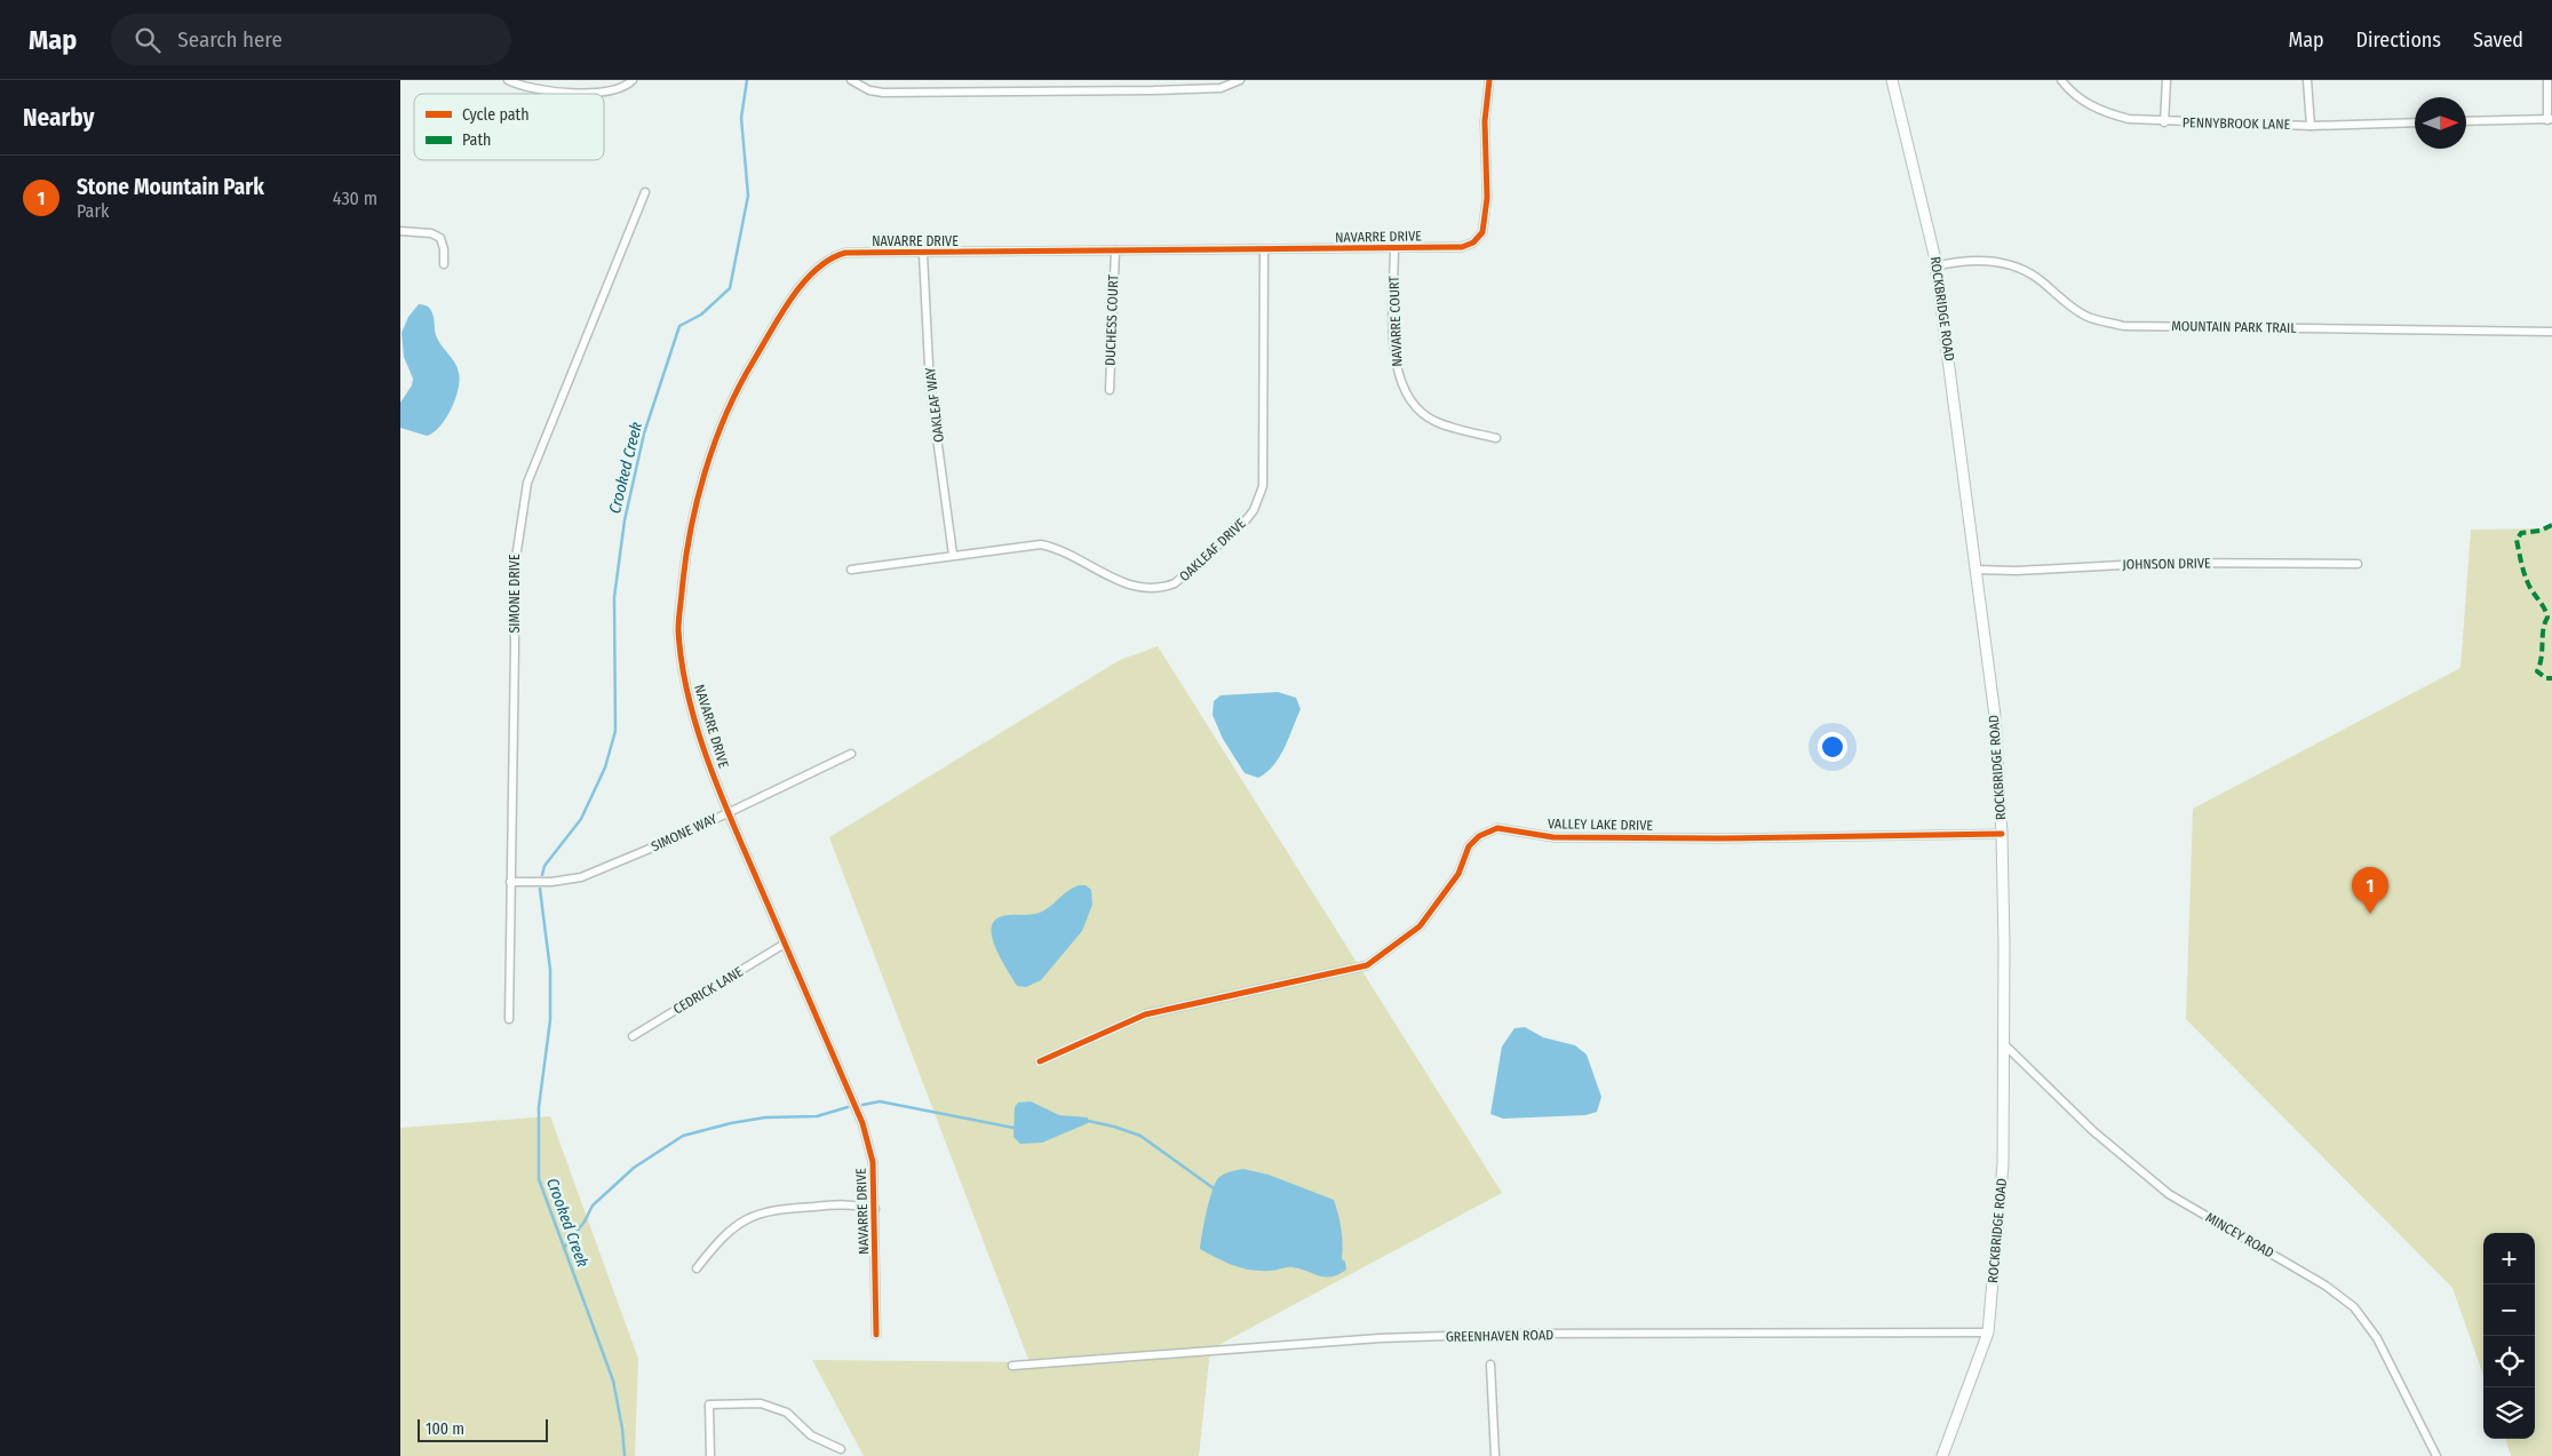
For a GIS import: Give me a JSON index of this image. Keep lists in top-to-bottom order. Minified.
{"streets":{"main road":["ROCKBRIDGE ROAD"],"street":["PENNYBROOK LANE","NAVARRE DRIVE","DUCHESS COURT","NAVARRE COURT","MOUNTAIN PARK TRAIL","OAKLEAF WAY","OAKLEAF DRIVE","JOHNSON DRIVE","SIMONE DRIVE","VALLEY LAKE DRIVE","SIMONE WAY","CEDRICK LANE","MINCEY ROAD","GREENHAVEN ROAD"]},"crossings":[["NAVARRE DRIVE","DUCHESS COURT"],["NAVARRE DRIVE","NAVARRE COURT"],["NAVARRE DRIVE","OAKLEAF WAY"],["NAVARRE DRIVE","OAKLEAF DRIVE"],["NAVARRE DRIVE","SIMONE WAY"],["NAVARRE DRIVE","CEDRICK LANE"],["ROCKBRIDGE ROAD","MOUNTAIN PARK TRAIL"],["ROCKBRIDGE ROAD","JOHNSON DRIVE"],["ROCKBRIDGE ROAD","VALLEY LAKE DRIVE"],["ROCKBRIDGE ROAD","MINCEY ROAD"],["ROCKBRIDGE ROAD","GREENHAVEN ROAD"],["OAKLEAF WAY","OAKLEAF DRIVE"],["SIMONE DRIVE","SIMONE WAY"]],"water":["Crooked Creek"],"legend":["Cycle path","Path"],"scale_bar":"100 m","north":"right","page":{"header":"Map","search":"Search here","nav":["Map","Directions","Saved"],"heading":"Nearby","list":[{"mark":"1","name":"Stone Mountain Park","note":"Park","value":"430 m"}],"pins":"1","map_buttons":["+","−"],"scale":"100 m"}}
